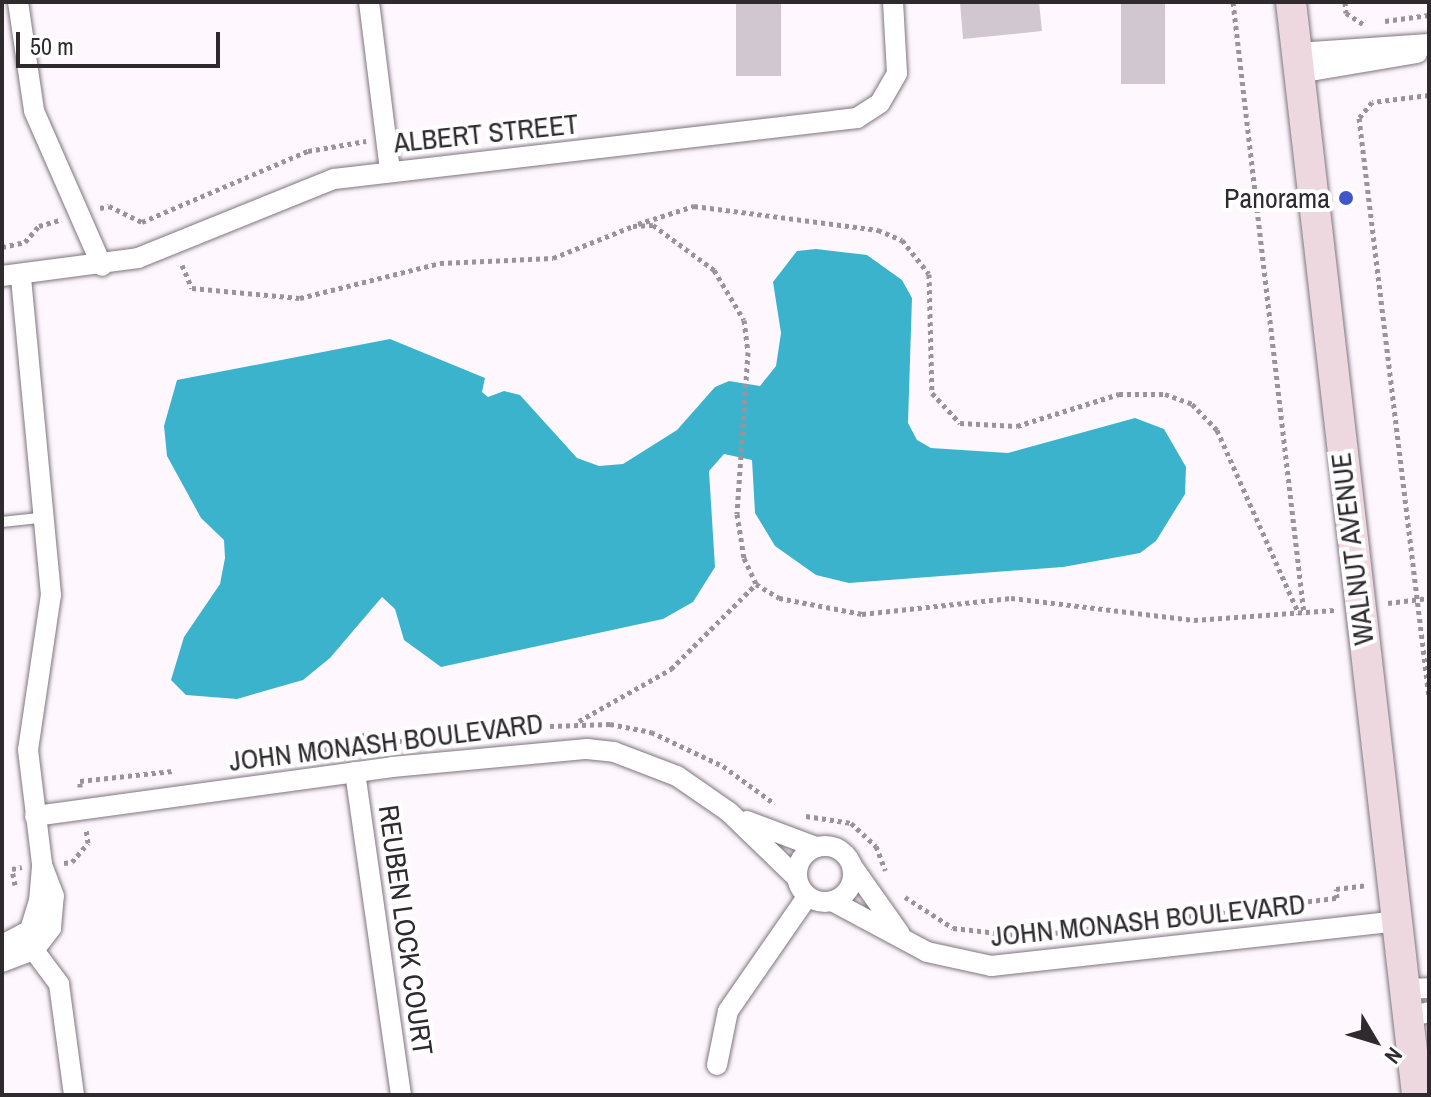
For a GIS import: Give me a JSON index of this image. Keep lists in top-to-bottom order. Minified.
{"streets":{"street":["ALBERT STREET","WALNUT AVENUE","JOHN MONASH BOULEVARD","REUBEN LOCK COURT"]},"crossings":[["WALNUT AVENUE","JOHN MONASH BOULEVARD"],["JOHN MONASH BOULEVARD","REUBEN LOCK COURT"]],"places":["Panorama"],"scale_bar":"50 m","north":"bottom right"}
